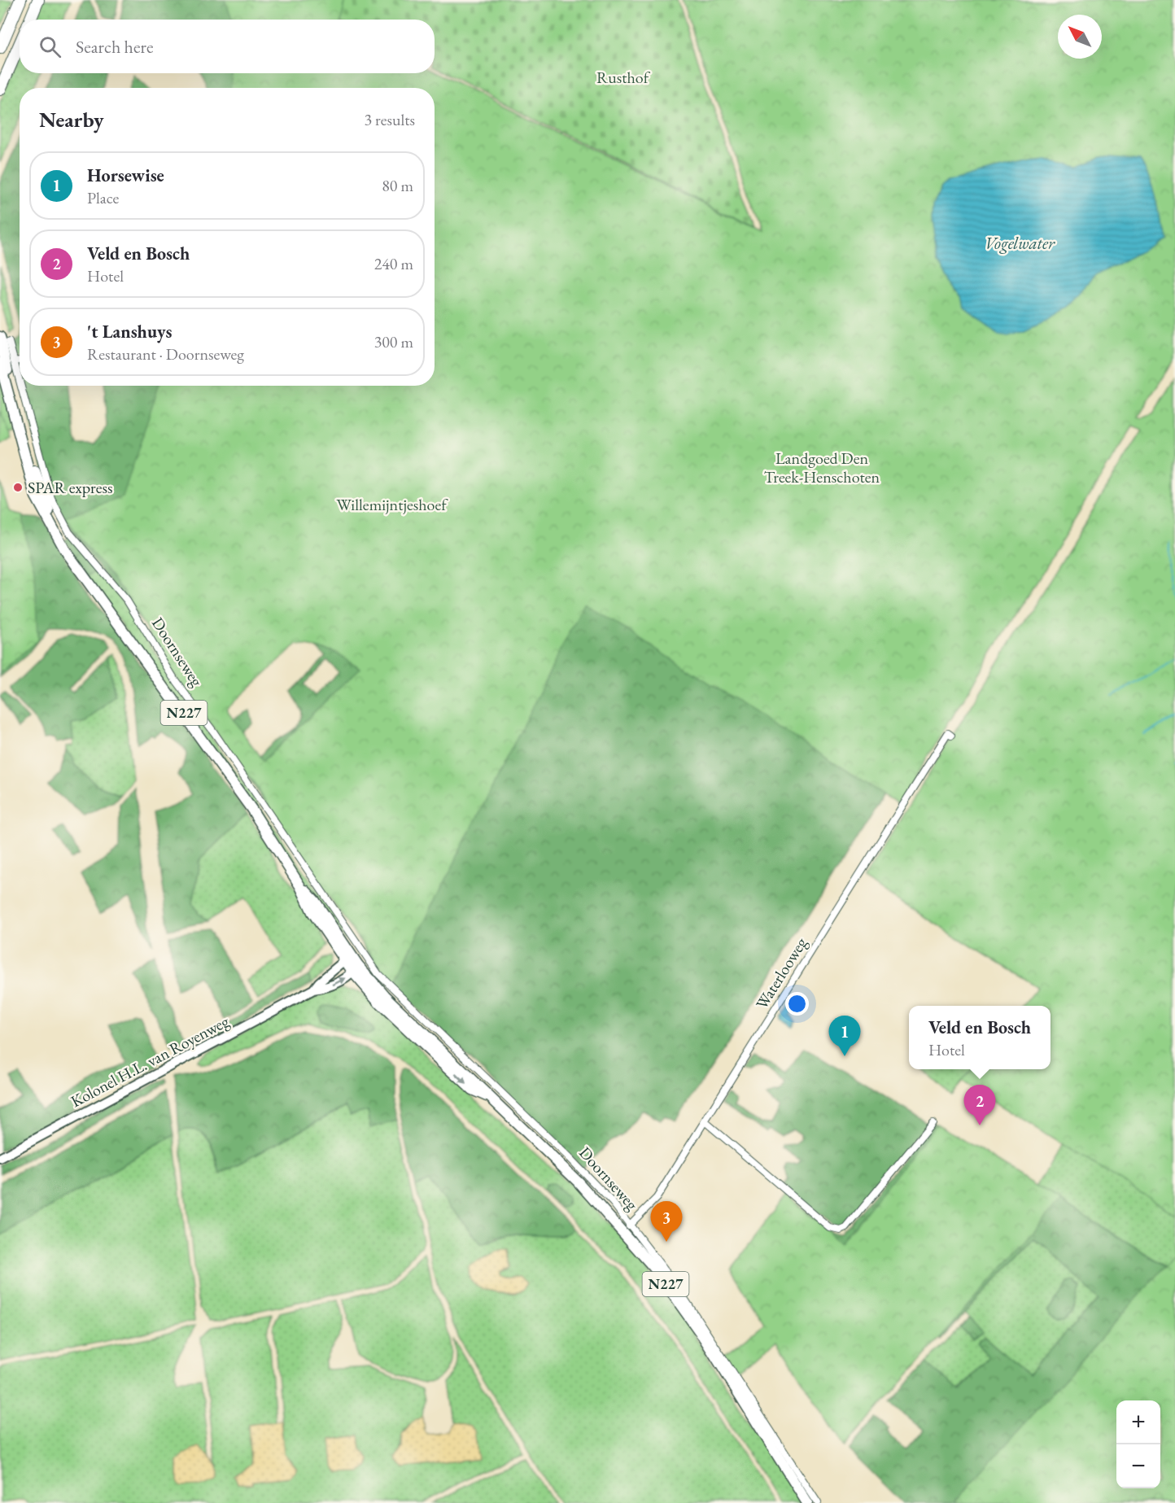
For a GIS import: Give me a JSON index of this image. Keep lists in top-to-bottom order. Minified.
{"streets":{"main road":["Doornseweg","N227"],"street":["Waterlooweg","Kolonel H.L. van Royenweg"]},"crossings":[["Doornseweg","Waterlooweg"],["Doornseweg","Kolonel H.L. van Royenweg"]],"water":["Vogelwater"],"parks":["Rusthof","Landgoed Den Treek-Henschoten","Willemijntjeshoef"],"places":["SPAR express"],"north":"top left","page":{"search":"Search here","heading":["Nearby","3 results"],"list":[{"mark":"1","name":"Horsewise","note":"Place","value":"80 m"},{"mark":"2","name":"Veld en Bosch","note":"Hotel","value":"240 m"},{"mark":"3","name":"'t Lanshuys","note":"Restaurant · Doornseweg","value":"300 m"}],"popup":["Veld en Bosch","Hotel"],"pins":["1","2","3"],"map_buttons":["+","−"]}}
